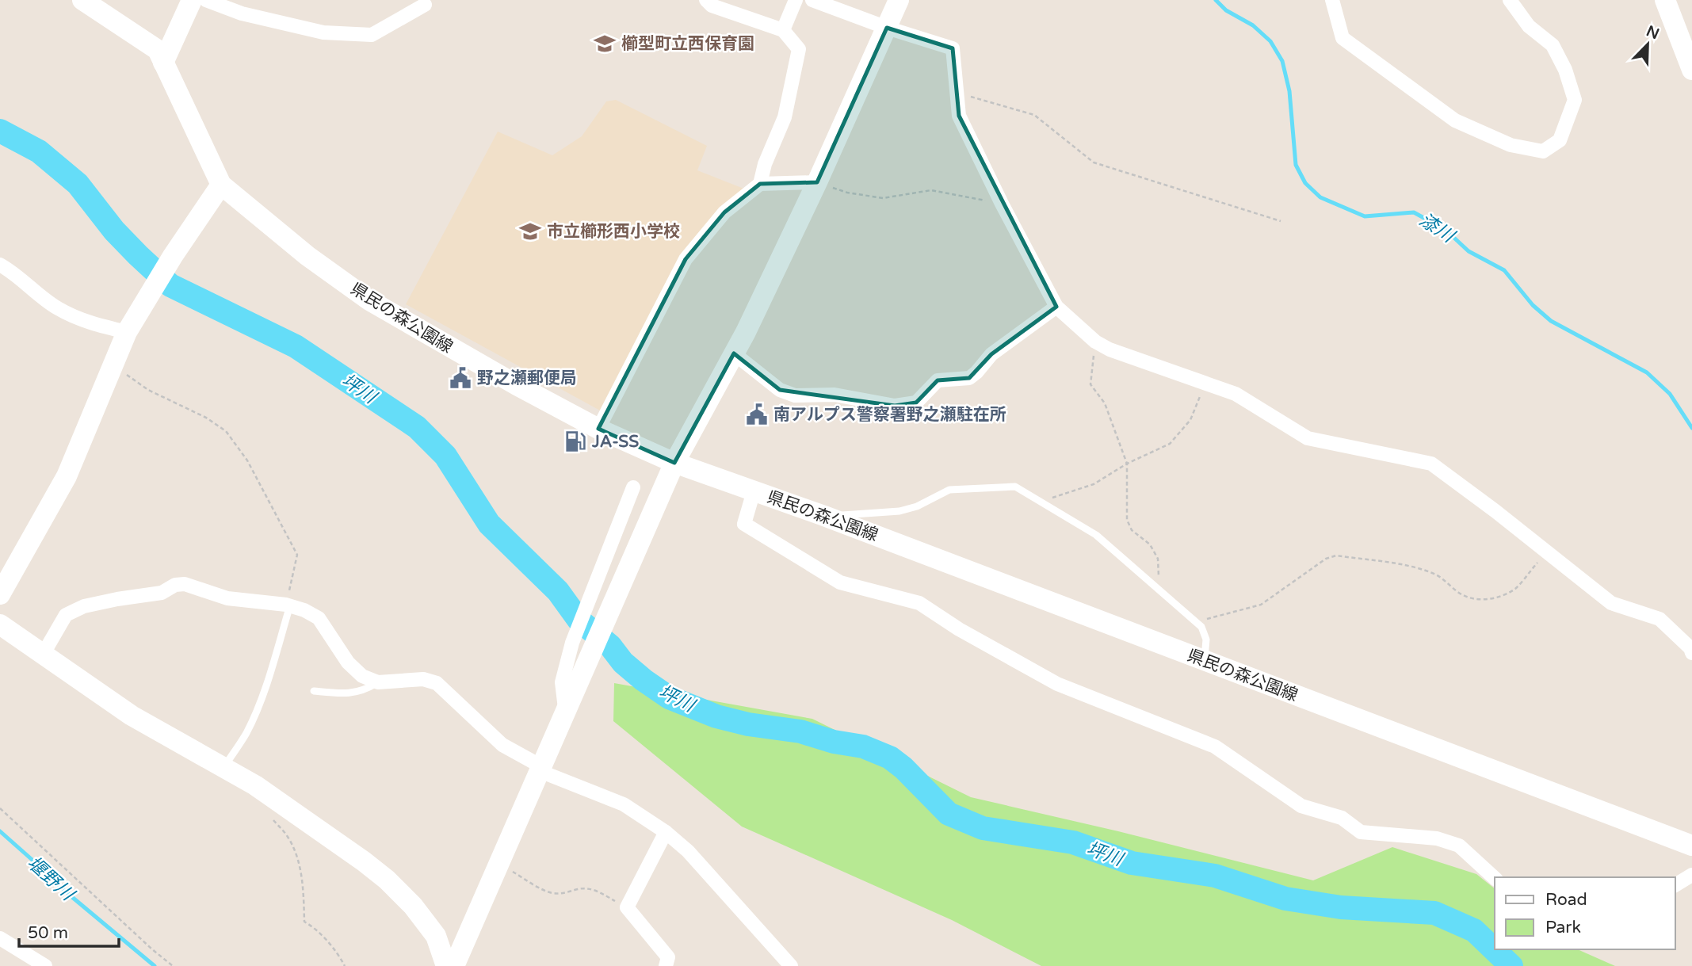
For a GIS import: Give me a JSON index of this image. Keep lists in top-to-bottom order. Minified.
{"streets":{"street":["県民の森公園線"]},"water":["漆川","坪川","堰野川"],"places":{"school or university":["櫛型町立西保育園","市立櫛形西小学校"],"public building":["野之瀬郵便局","南アルプス警察署野之瀬駐在所"],"fuel station":["JA-SS"]},"legend":["Road","Park"],"scale_bar":"50 m","north":"top right"}
